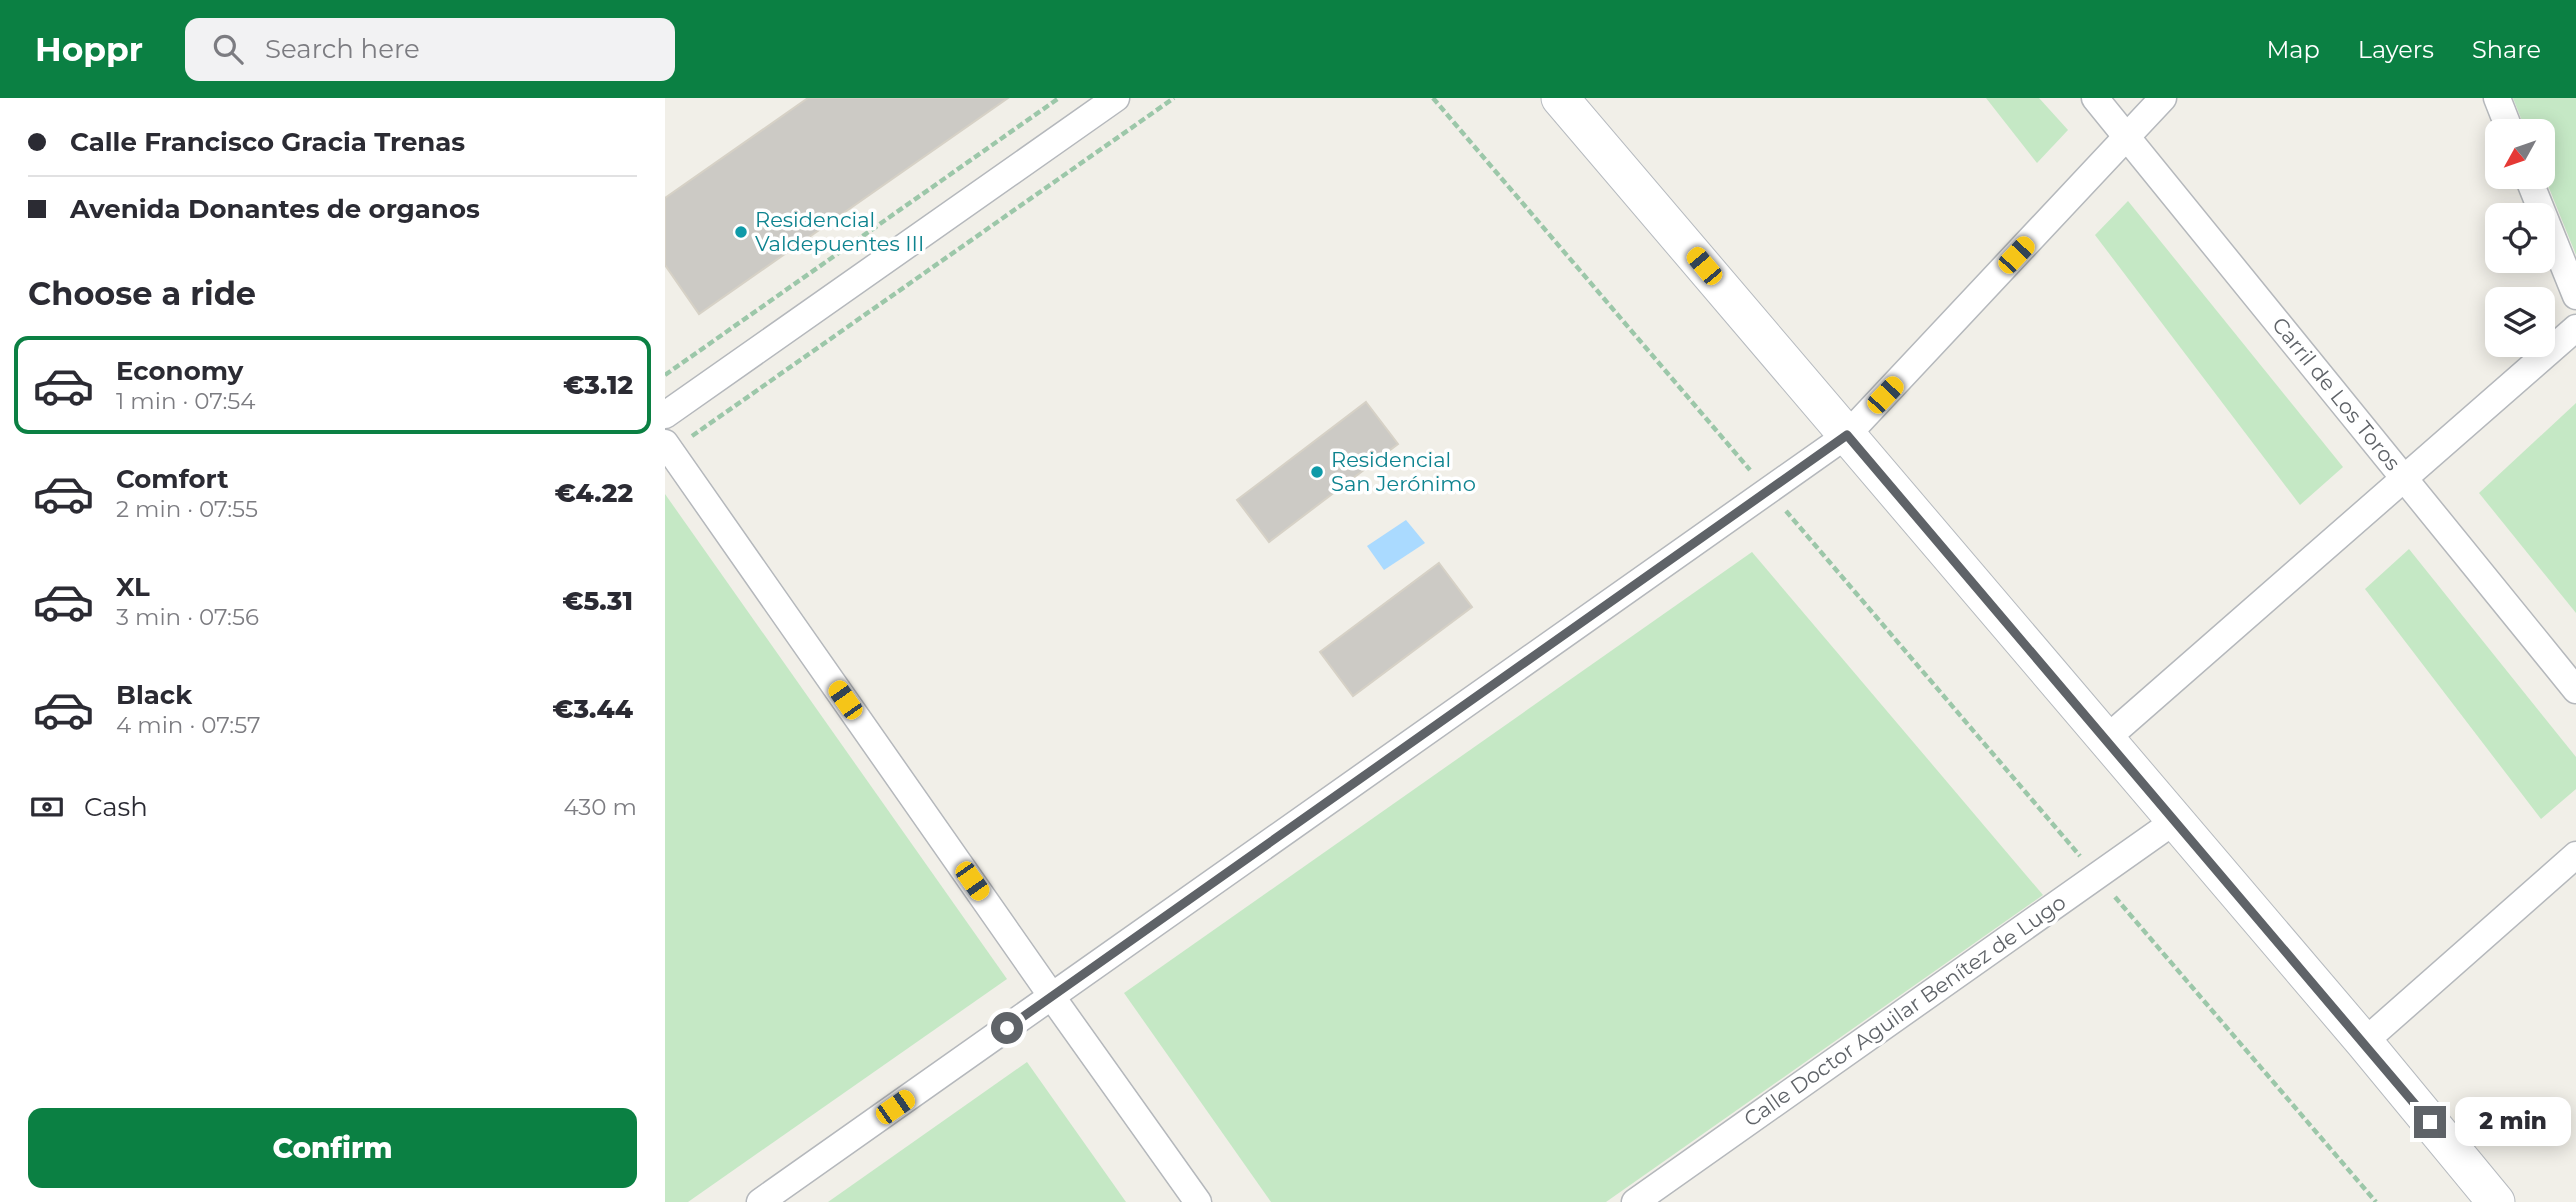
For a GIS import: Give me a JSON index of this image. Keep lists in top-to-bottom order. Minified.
{"streets":{"street":["Carril de Los Toros","Calle Doctor Aguilar Benítez de Lugo"]},"places":["Residencial Valdepuentes III","Residencial San Jerónimo"],"north":"bottom left","page":{"header":"Hoppr","search":"Search here","nav":["Map","Layers","Share"],"banner":["Calle Francisco Gracia Trenas","Avenida Donantes de organos"],"heading":"Choose a ride","list":[{"name":"Economy","note":"1 min · 07:54","value":"€3.12"},{"name":"Comfort","note":"2 min · 07:55","value":"€4.22"},{"name":"XL","note":"3 min · 07:56","value":"€5.31"},{"name":"Black","note":"4 min · 07:57","value":"€3.44"}],"pay":["Cash","430 m"],"buttons":"Confirm","bubble":"2 min"}}
